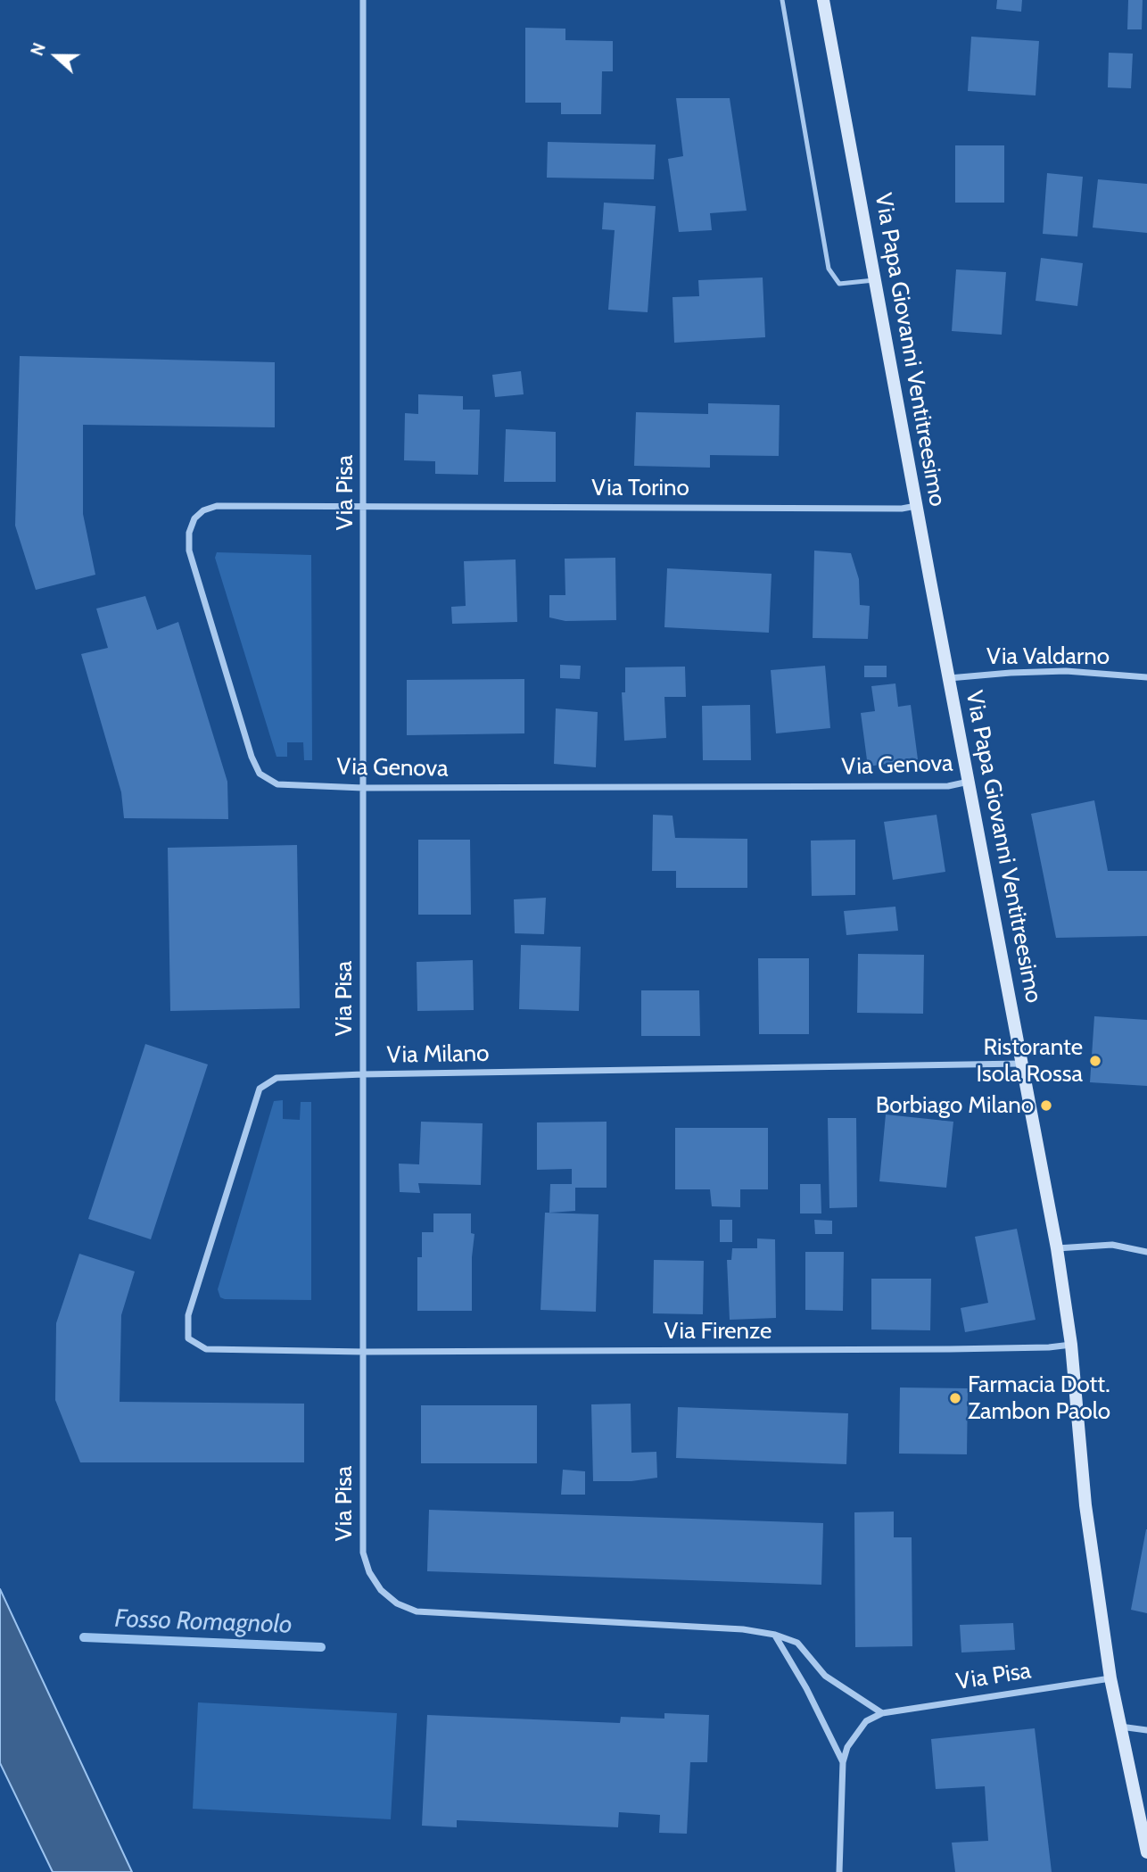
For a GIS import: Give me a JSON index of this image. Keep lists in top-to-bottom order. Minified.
{"streets":{"main road":["Via Papa Giovanni Ventitreesimo"],"street":["Via Torino","Via Pisa","Via Valdarno","Via Genova","Via Milano","Via Firenze"]},"crossings":[["Via Papa Giovanni Ventitreesimo","Via Torino"],["Via Papa Giovanni Ventitreesimo","Via Pisa"],["Via Papa Giovanni Ventitreesimo","Via Valdarno"],["Via Papa Giovanni Ventitreesimo","Via Genova"],["Via Papa Giovanni Ventitreesimo","Via Milano"],["Via Papa Giovanni Ventitreesimo","Via Firenze"],["Via Torino","Via Pisa"],["Via Torino","Via Genova"],["Via Pisa","Via Genova"],["Via Pisa","Via Milano"],["Via Pisa","Via Firenze"],["Via Milano","Via Firenze"]],"water":["Fosso Romagnolo"],"places":["Ristorante Isola Rossa","Borbiago Milano","Farmacia Dott. Zambon Paolo"],"north":"left"}
